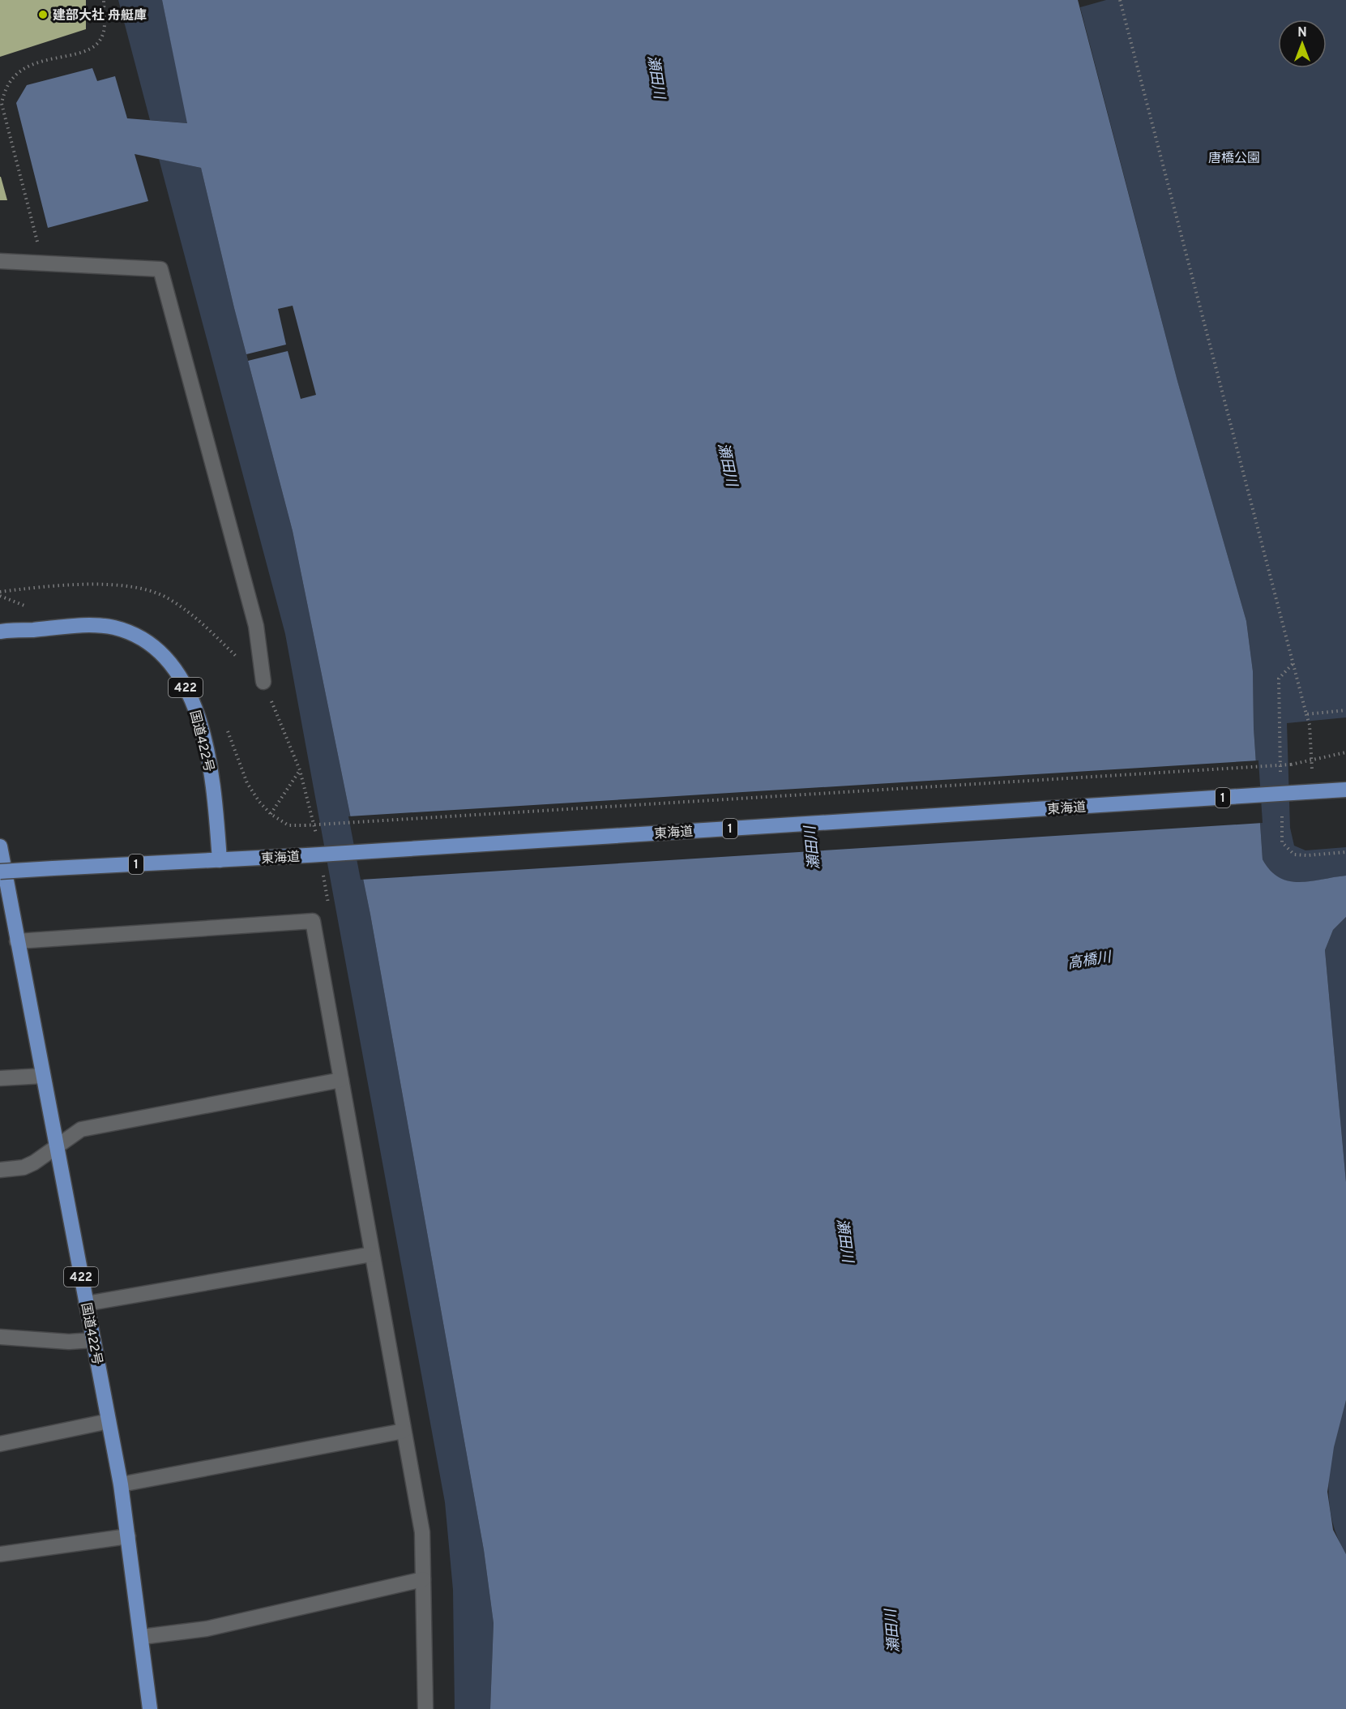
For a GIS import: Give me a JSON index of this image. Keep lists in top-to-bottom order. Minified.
{"streets":{"highway":["422","国道422号","1","東海道"]},"crossings":[["国道422号","東海道"]],"water":["瀬田川","高橋川"],"parks":["唐橋公園"],"places":["建部大社 舟艇庫"],"north":"top"}
